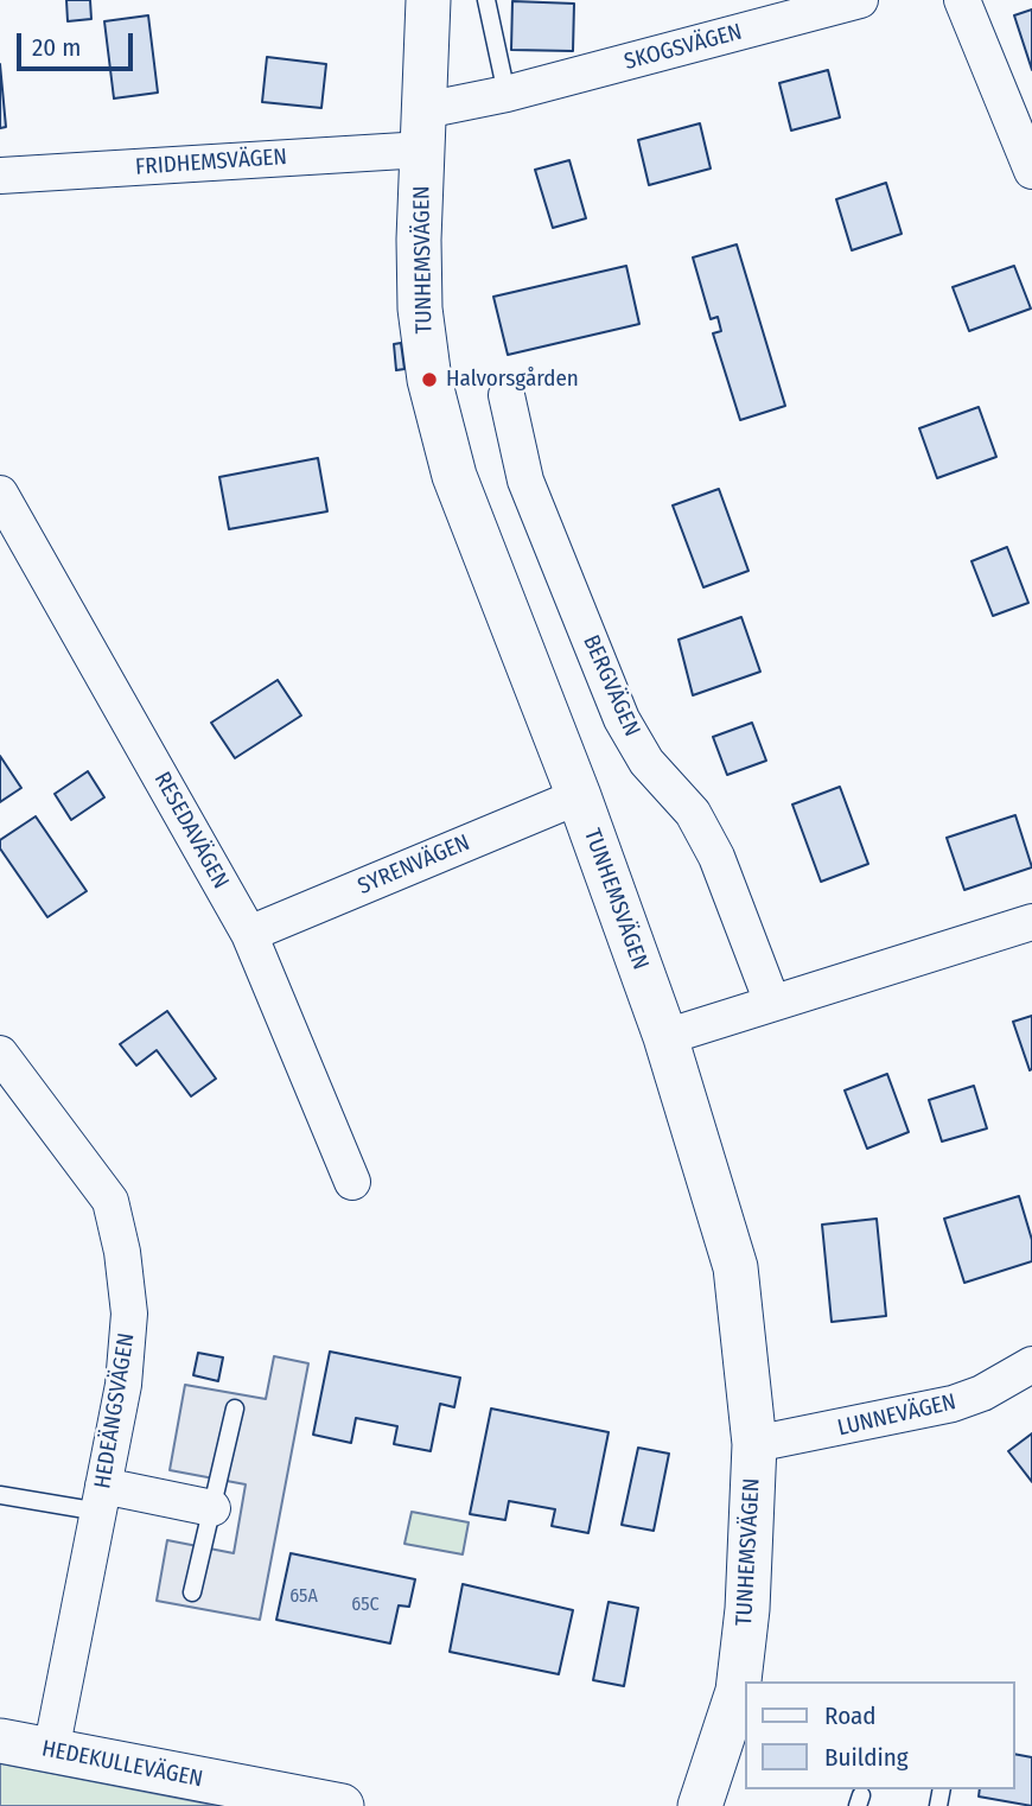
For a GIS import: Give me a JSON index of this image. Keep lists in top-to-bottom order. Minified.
{"streets":{"street":["SKOGSVÄGEN","FRIDHEMSVÄGEN","TUNHEMSVÄGEN","BERGVÄGEN","RESEDAVÄGEN","SYRENVÄGEN","HEDEÄNGSVÄGEN","LUNNEVÄGEN","HEDEKULLEVÄGEN"]},"crossings":[["SKOGSVÄGEN","FRIDHEMSVÄGEN"],["SKOGSVÄGEN","TUNHEMSVÄGEN"],["FRIDHEMSVÄGEN","TUNHEMSVÄGEN"],["TUNHEMSVÄGEN","SYRENVÄGEN"],["TUNHEMSVÄGEN","LUNNEVÄGEN"],["RESEDAVÄGEN","SYRENVÄGEN"],["HEDEÄNGSVÄGEN","HEDEKULLEVÄGEN"]],"places":["Halvorsgården"],"house_numbers":["65A","65C"],"legend":["Road","Building"],"scale_bar":"20 m"}
